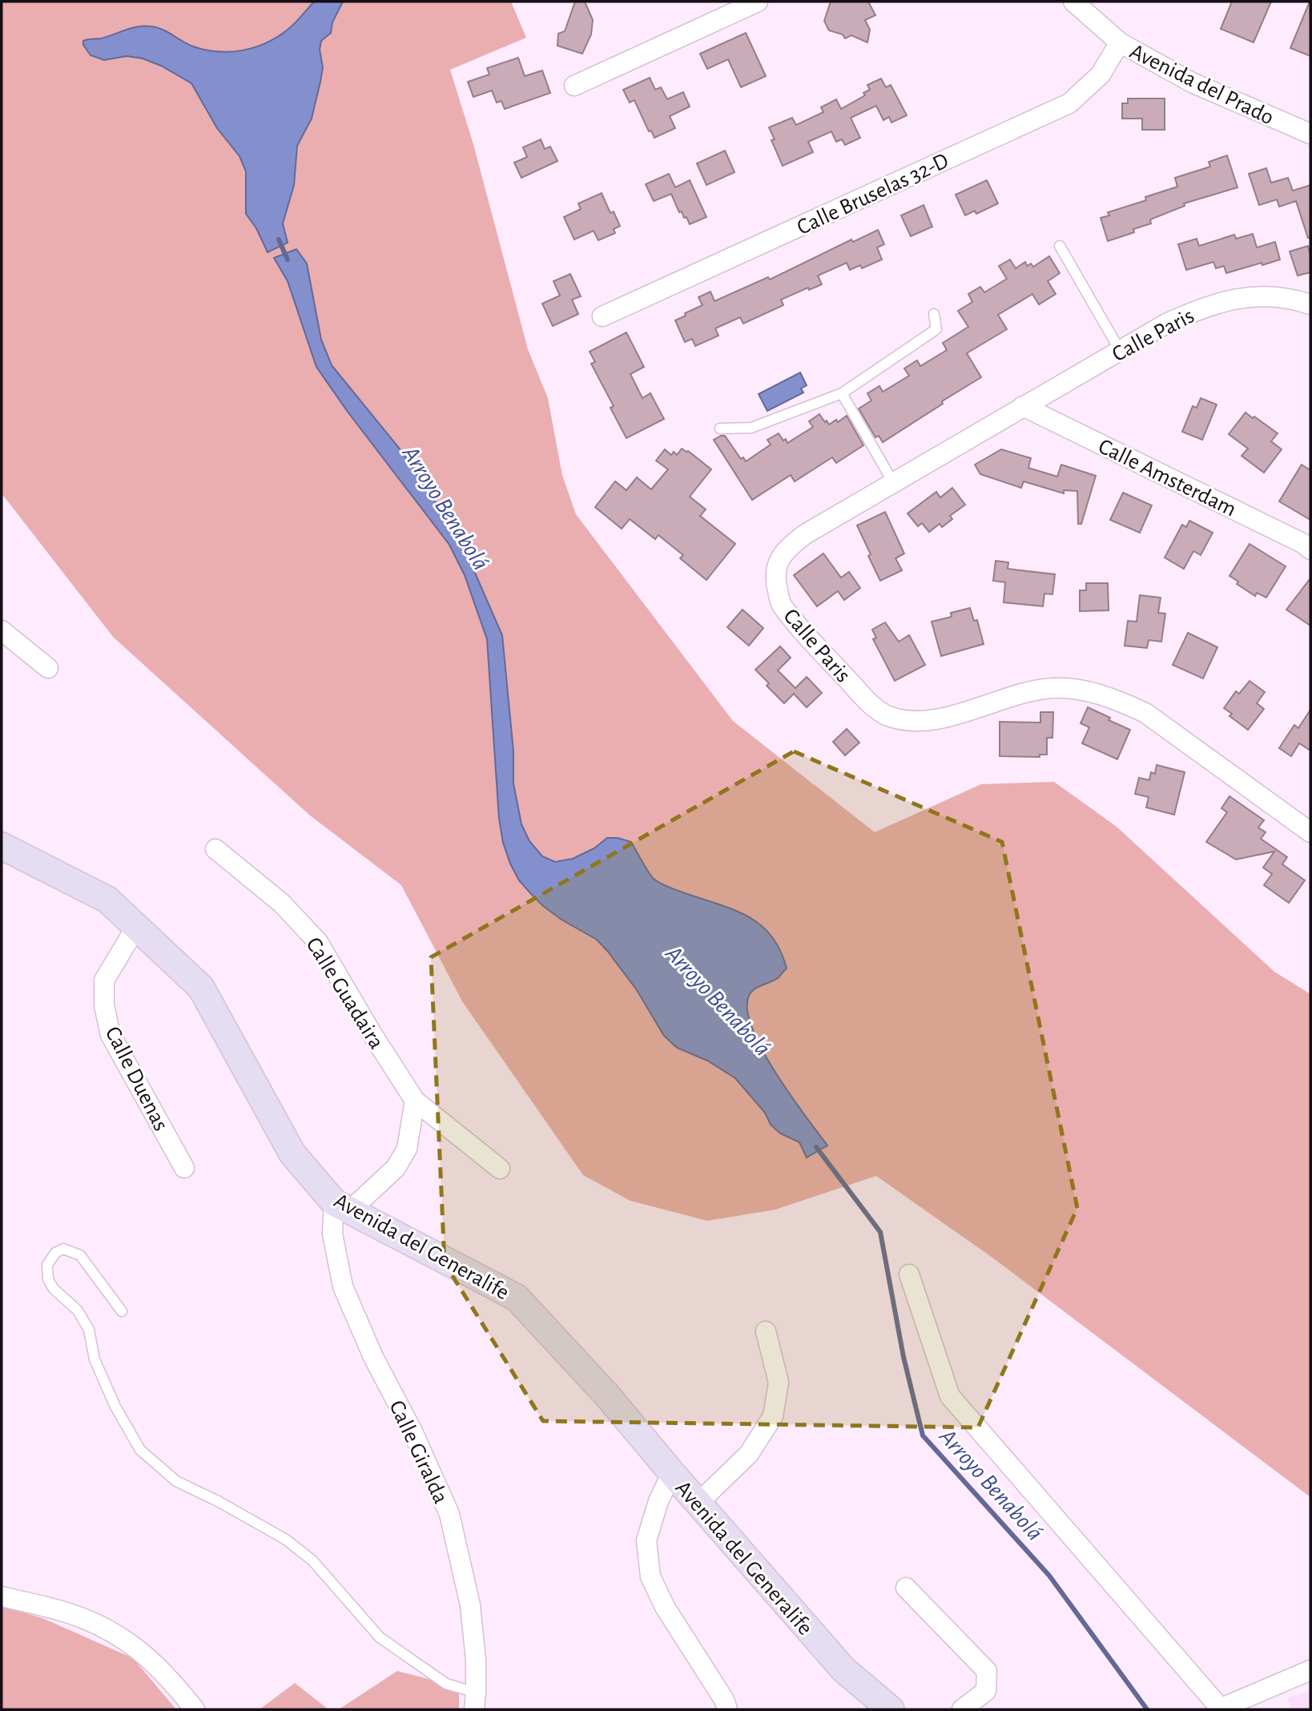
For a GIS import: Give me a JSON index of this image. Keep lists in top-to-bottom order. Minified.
{"streets":{"street":["Avenida del Prado","Calle Bruselas 32-D","Calle Paris","Calle Amsterdam","Calle Guadaira","Calle Duenas","Avenida del Generalife","Calle Giralda"]},"crossings":[["Avenida del Prado","Calle Bruselas 32-D"],["Calle Paris","Calle Amsterdam"],["Calle Duenas","Avenida del Generalife"],["Avenida del Generalife","Calle Giralda"]],"water":["Arroyo Benabolá"]}
